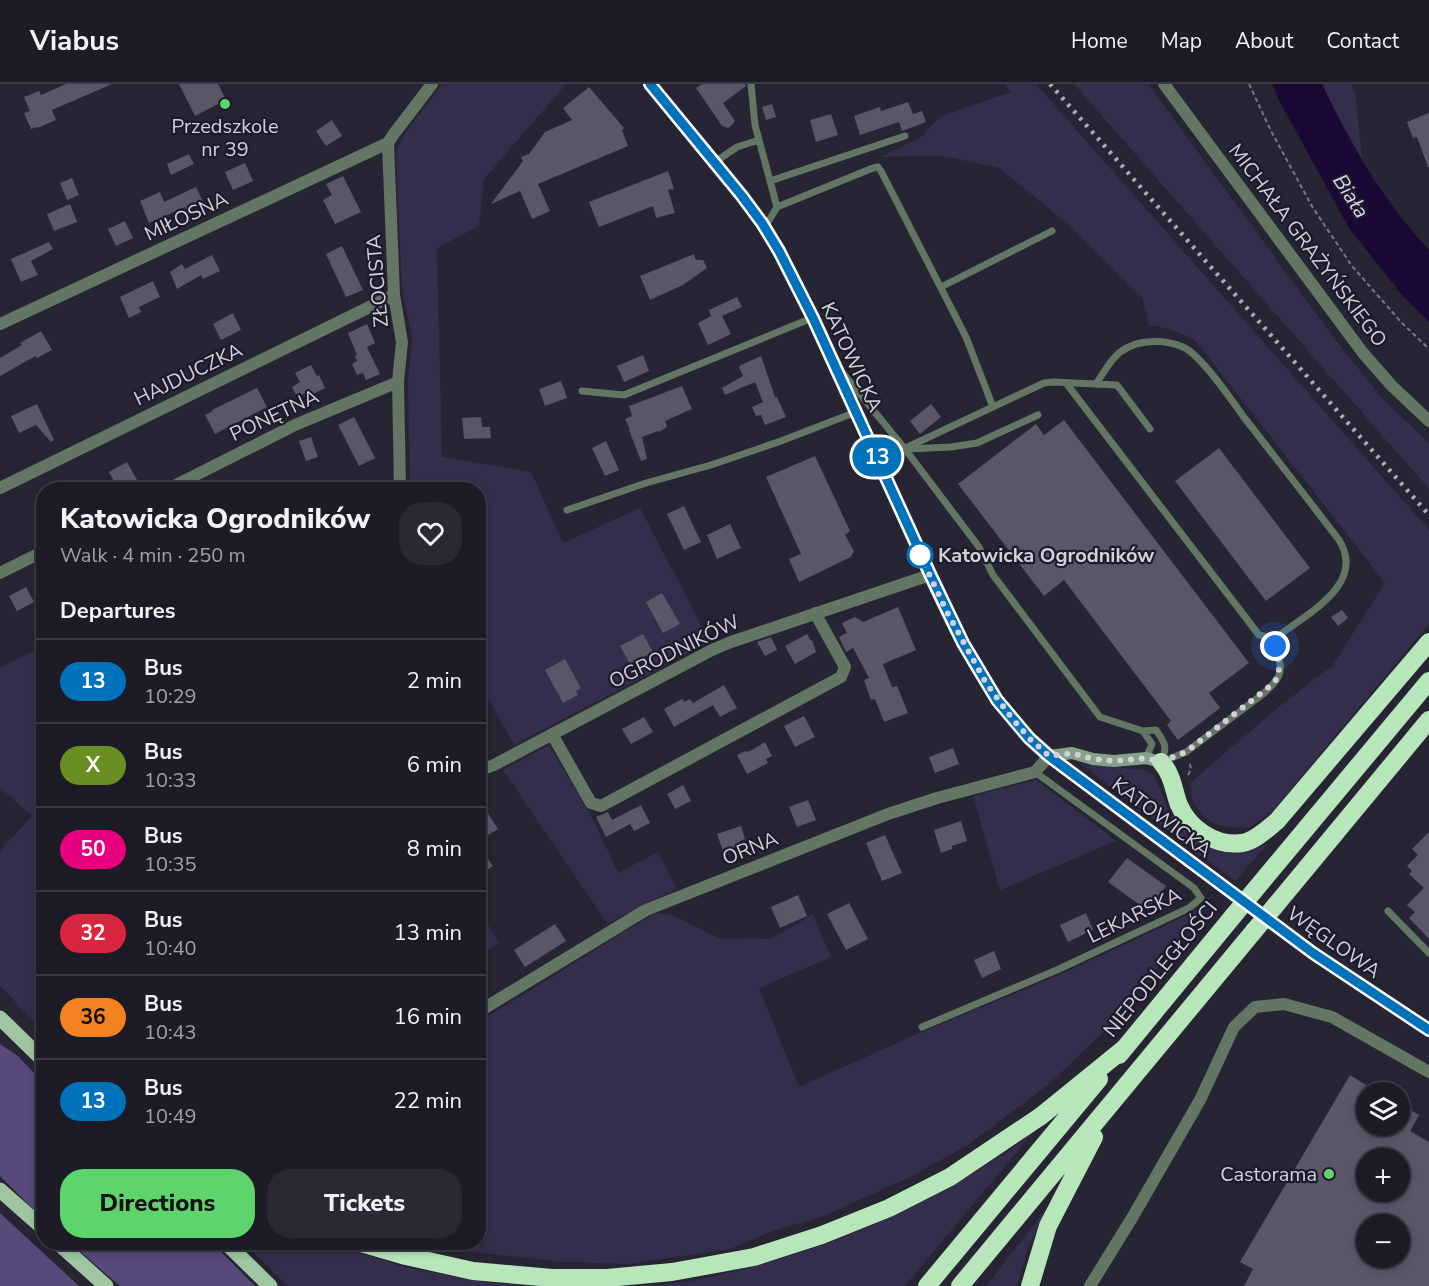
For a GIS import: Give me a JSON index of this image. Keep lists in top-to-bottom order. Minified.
{"streets":{"highway":["NIEPODLEGŁOŚCI"],"street":["MIŁOSNA","MICHAŁA GRAŻYŃSKIEGO","ZŁOCISTA","KATOWICKA","HAJDUCZKA","PONĘTNA","OGRODNIKÓW","ORNA","WĘGLOWA"],"lane":["LEKARSKA"]},"crossings":[["MIŁOSNA","ZŁOCISTA"],["ZŁOCISTA","HAJDUCZKA"],["ZŁOCISTA","PONĘTNA"],["KATOWICKA","OGRODNIKÓW"],["KATOWICKA","WĘGLOWA"],["ORNA","LEKARSKA"]],"water":["Biała"],"places":["Przedszkole nr 39","Katowicka Ogrodników","Castorama"],"lines":["bus line 13"],"page":{"header":"Viabus","nav":["Home","Map","About","Contact"],"on_map":"13","heading":[["Katowicka Ogrodników","Walk · 4 min · 250 m"],"Departures"],"list":[{"mark":"13","name":"Bus","note":"10:29","value":"2 min"},{"mark":"X","name":"Bus","note":"10:33","value":"6 min"},{"mark":"50","name":"Bus","note":"10:35","value":"8 min"},{"mark":"32","name":"Bus","note":"10:40","value":"13 min"},{"mark":"36","name":"Bus","note":"10:43","value":"16 min"},{"mark":"13","name":"Bus","note":"10:49","value":"22 min"}],"map_buttons":["+","−"],"buttons":["Directions","Tickets"]}}
